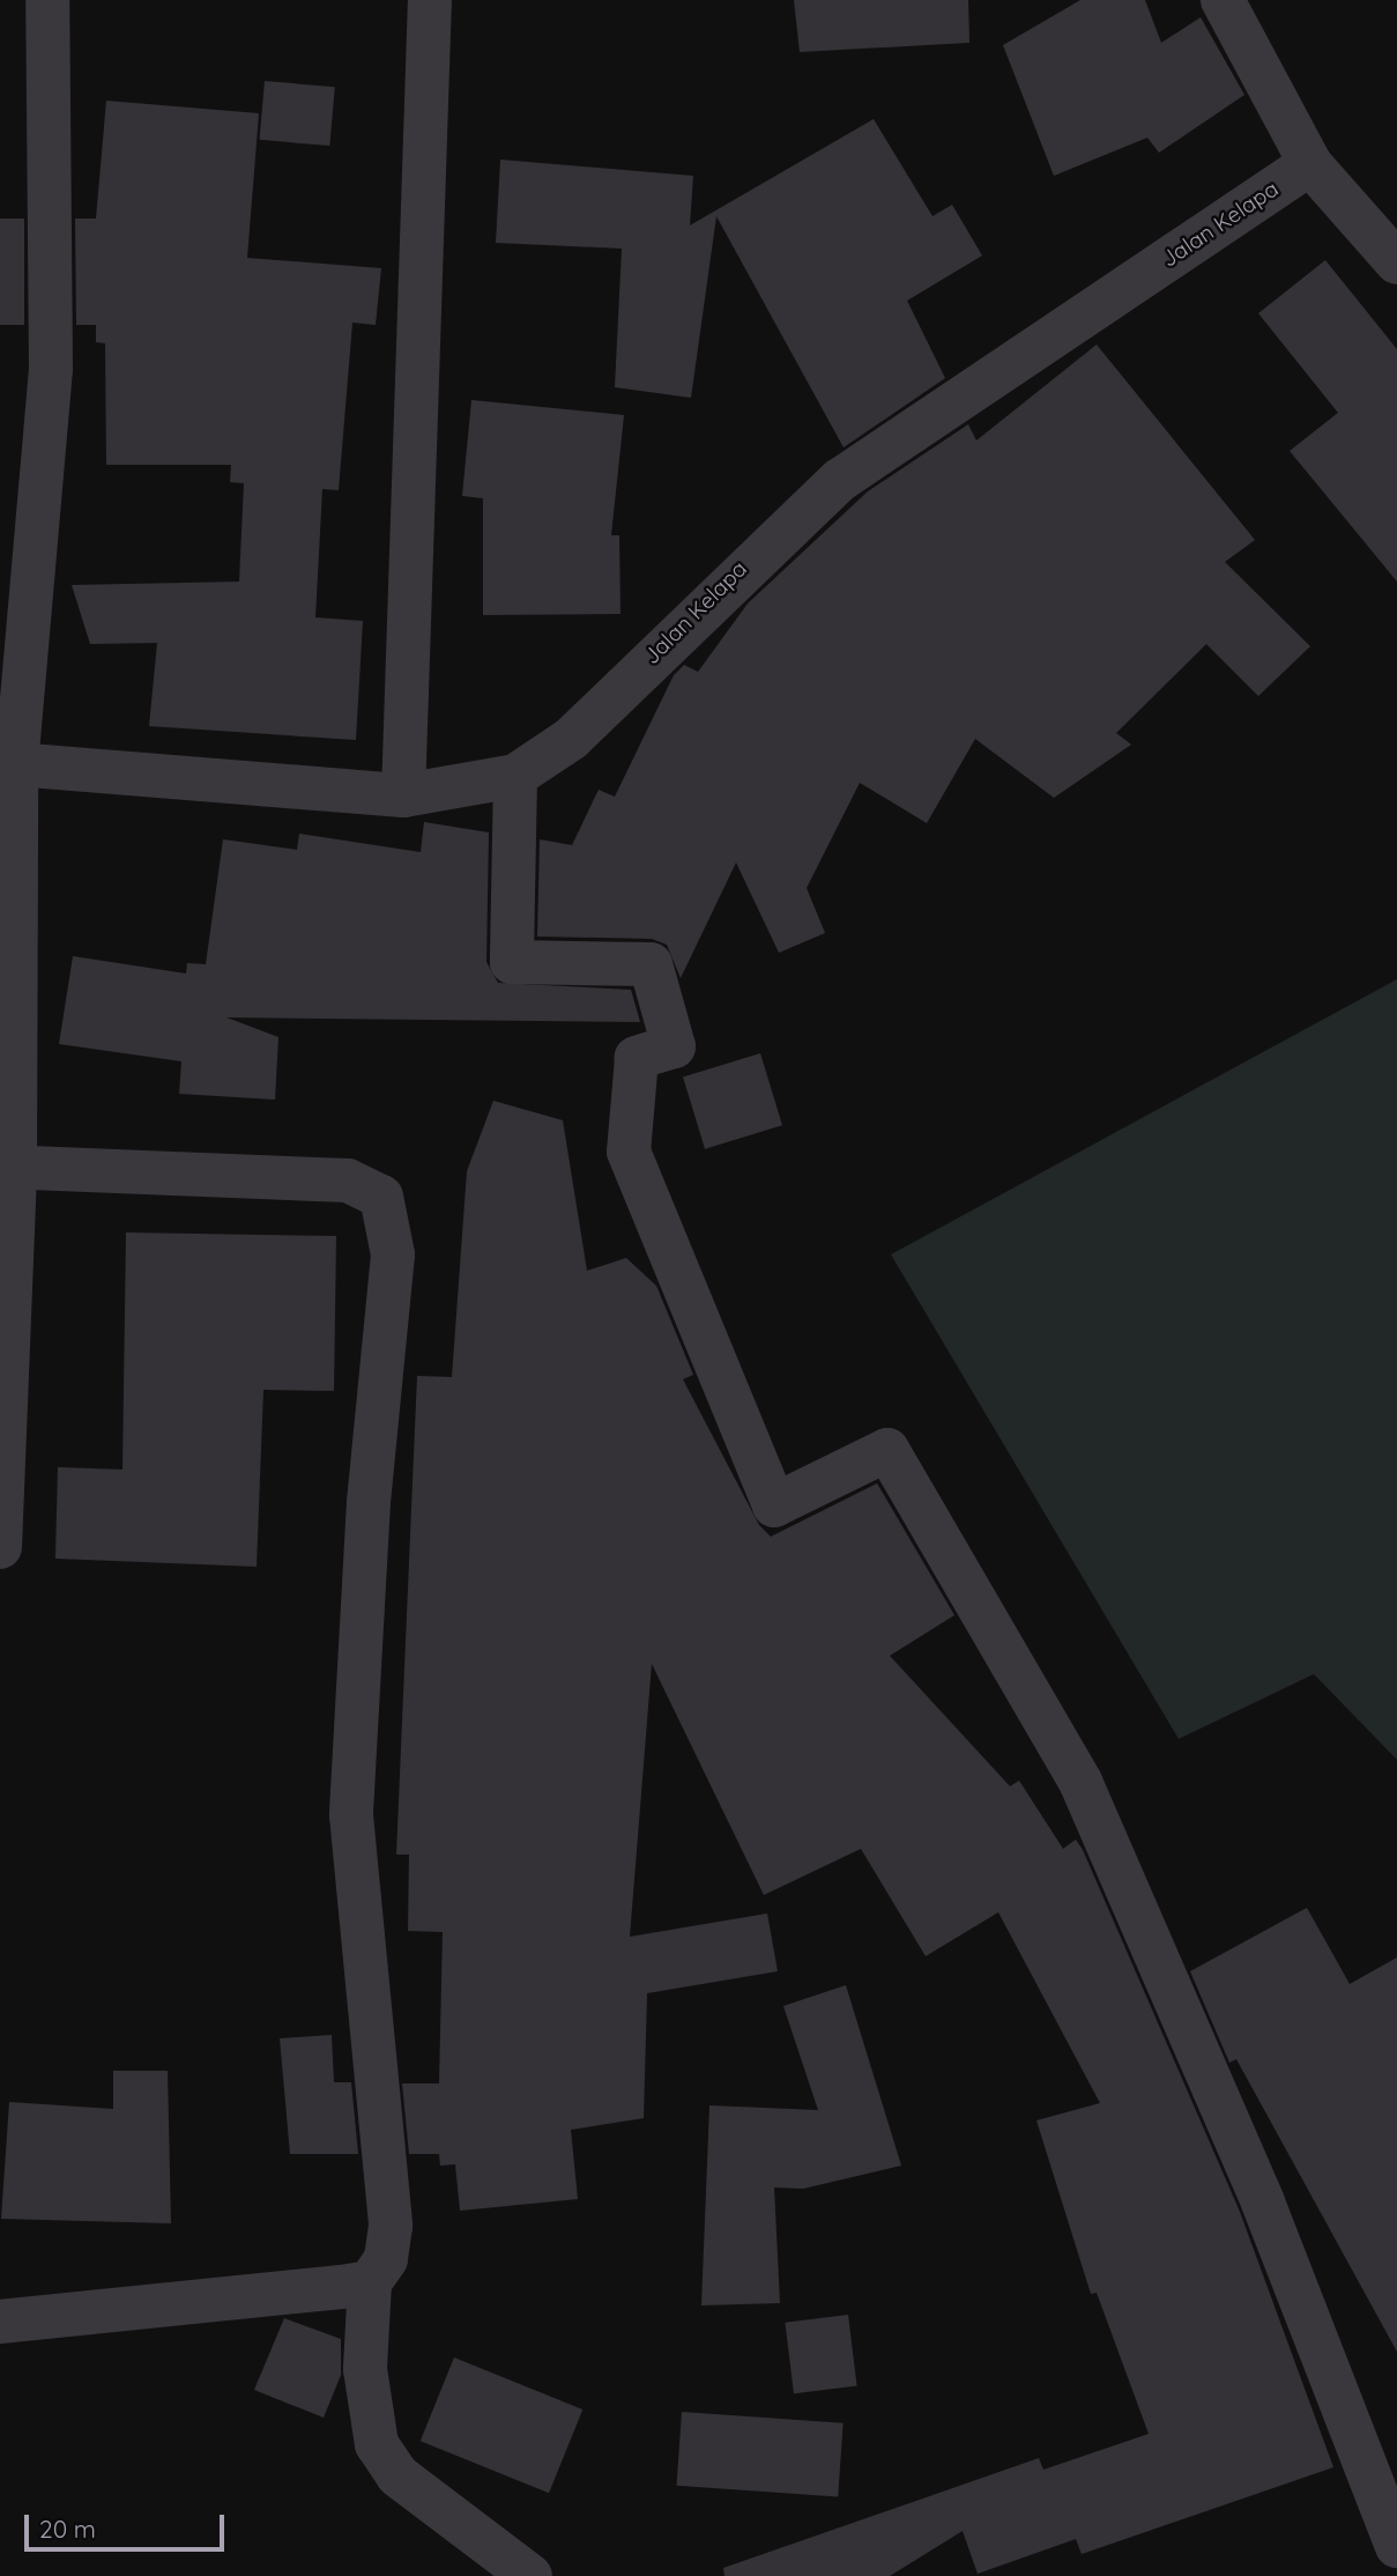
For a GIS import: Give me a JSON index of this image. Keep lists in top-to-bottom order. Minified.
{"streets":{"street":["Jalan Kelapa"]},"scale_bar":"20 m"}
